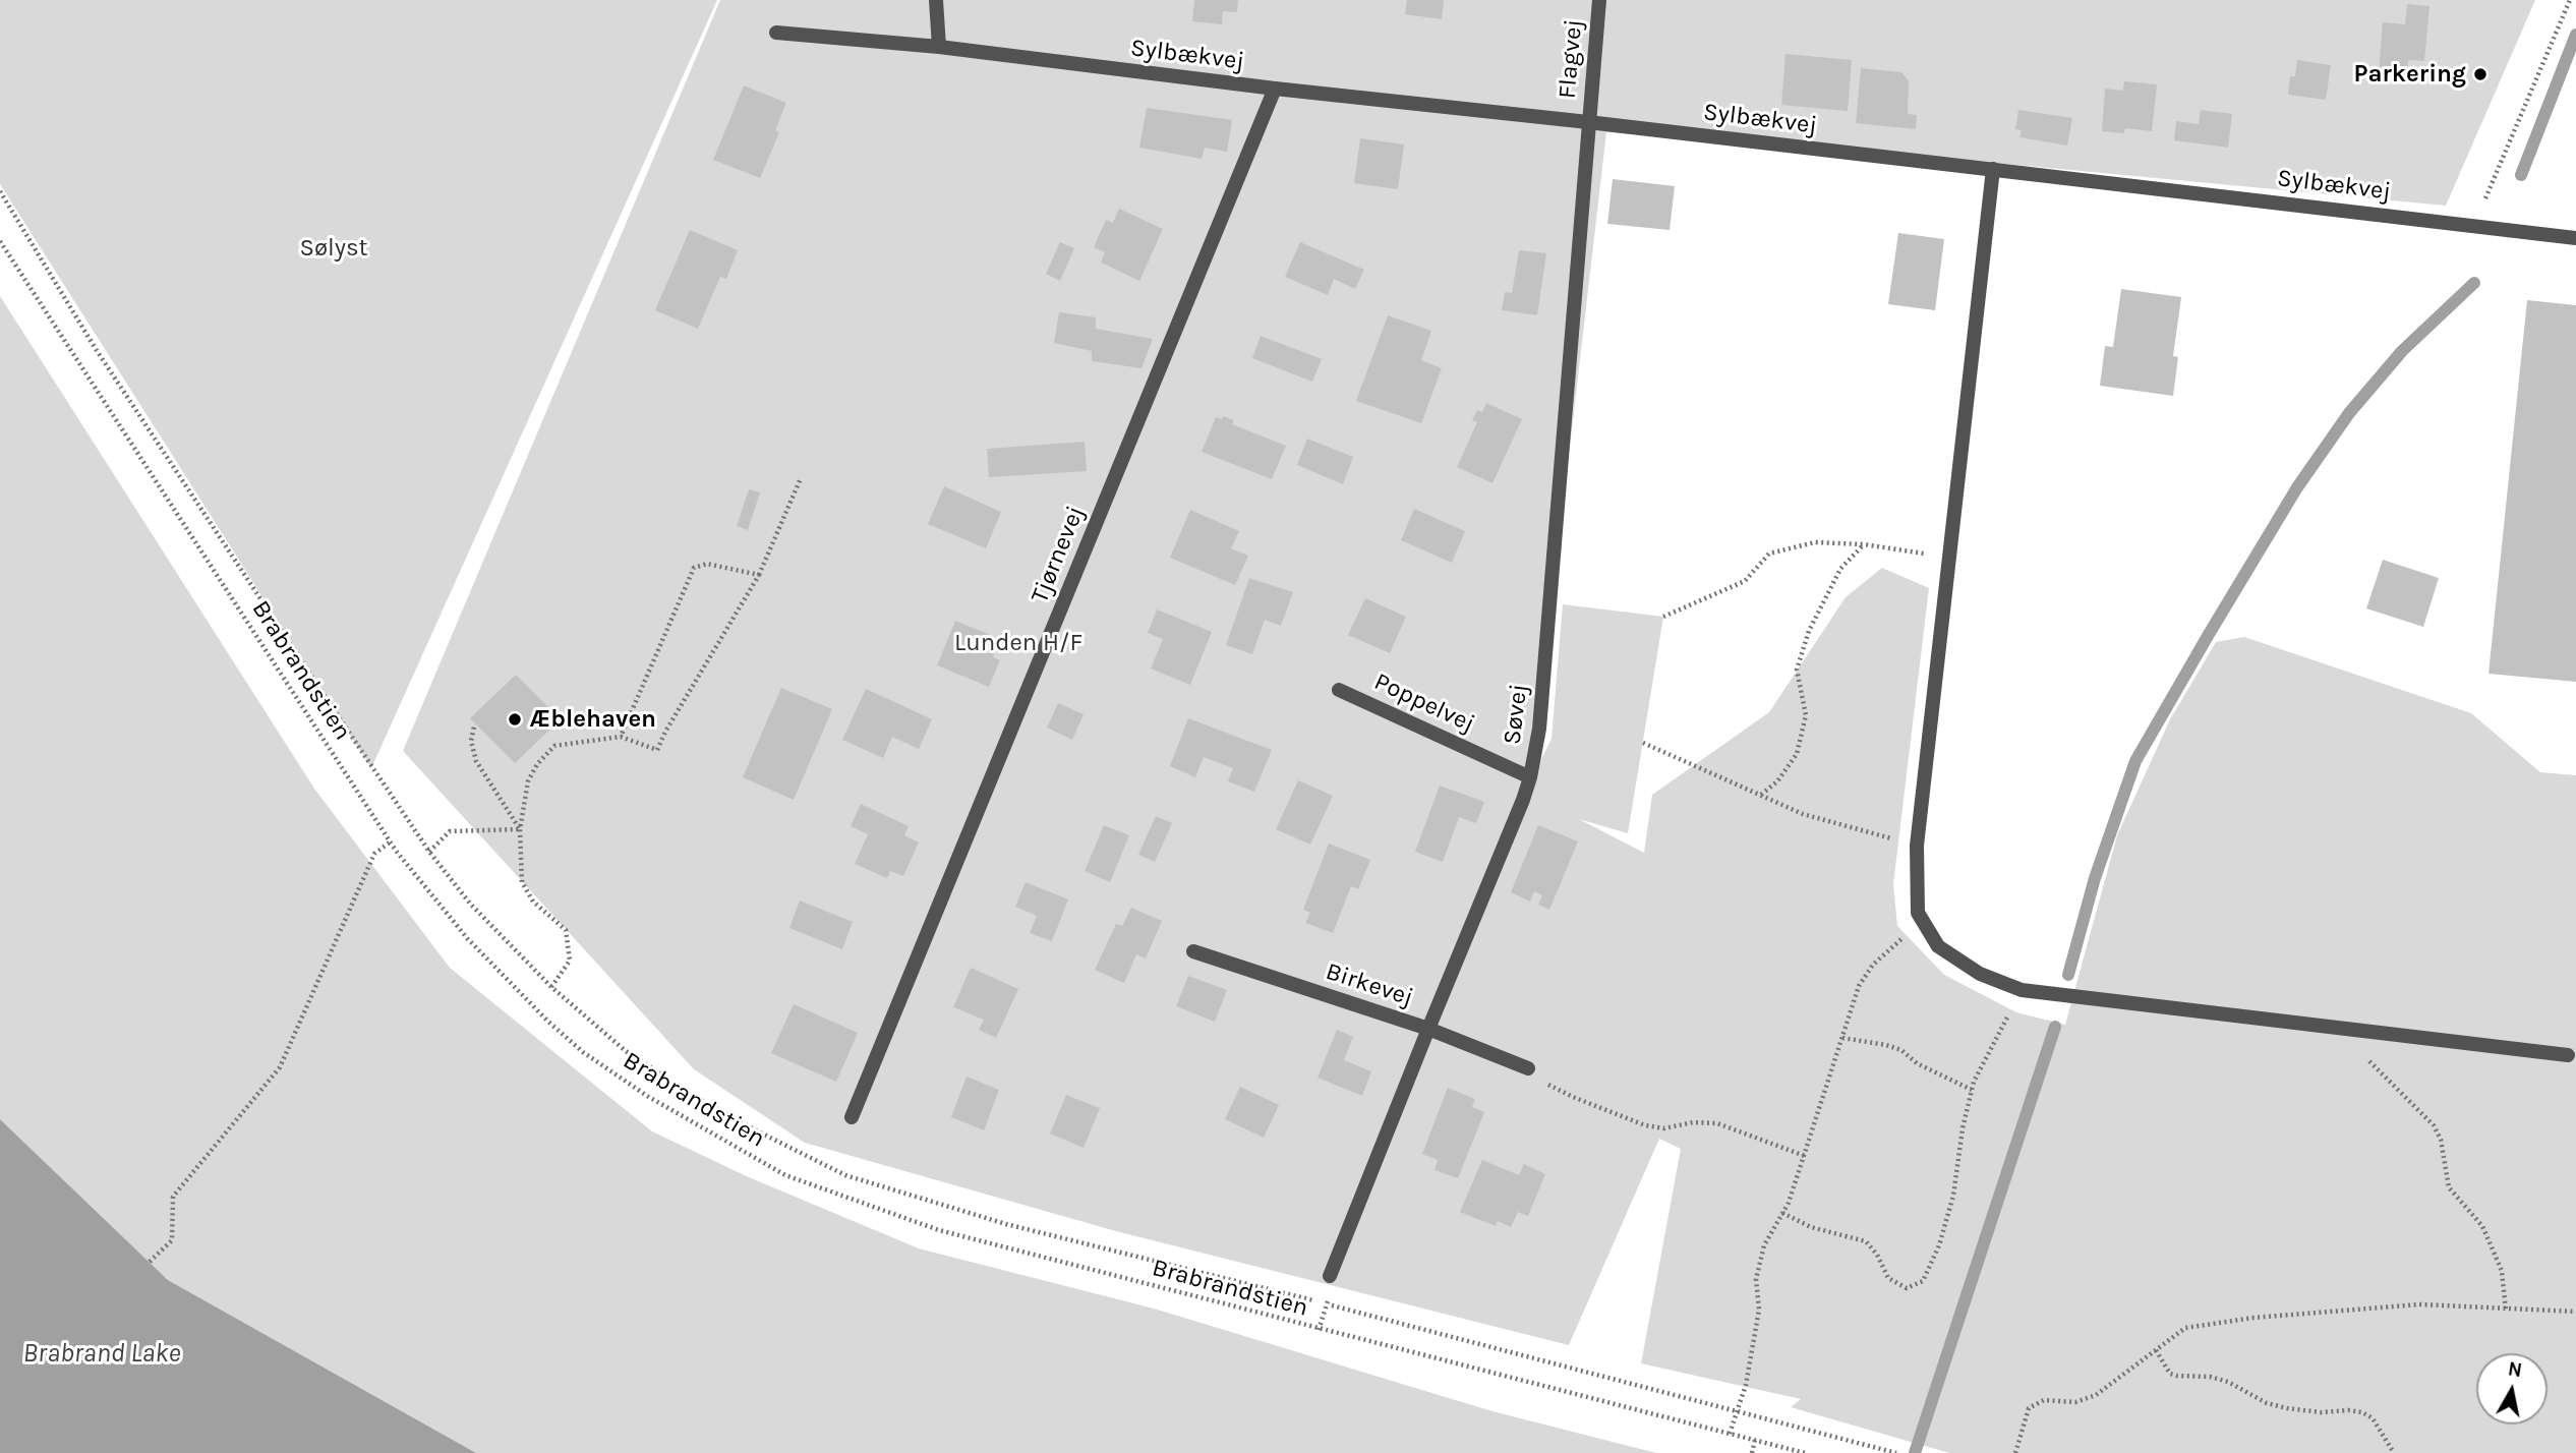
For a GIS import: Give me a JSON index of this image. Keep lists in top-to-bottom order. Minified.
{"streets":{"street":["Sylbækvej","Flagvej","Tjørnevej","Poppelvej","Søvej","Birkevej"],"path":["Brabrandstien"]},"crossings":[["Sylbækvej","Flagvej"],["Sylbækvej","Tjørnevej"],["Sylbækvej","Søvej"],["Flagvej","Søvej"],["Poppelvej","Søvej"],["Søvej","Birkevej"]],"water":["Brabrand Lake"],"parks":["Sølyst","Lunden H/F"],"places":["Parkering","Æblehaven"],"north":"top"}
